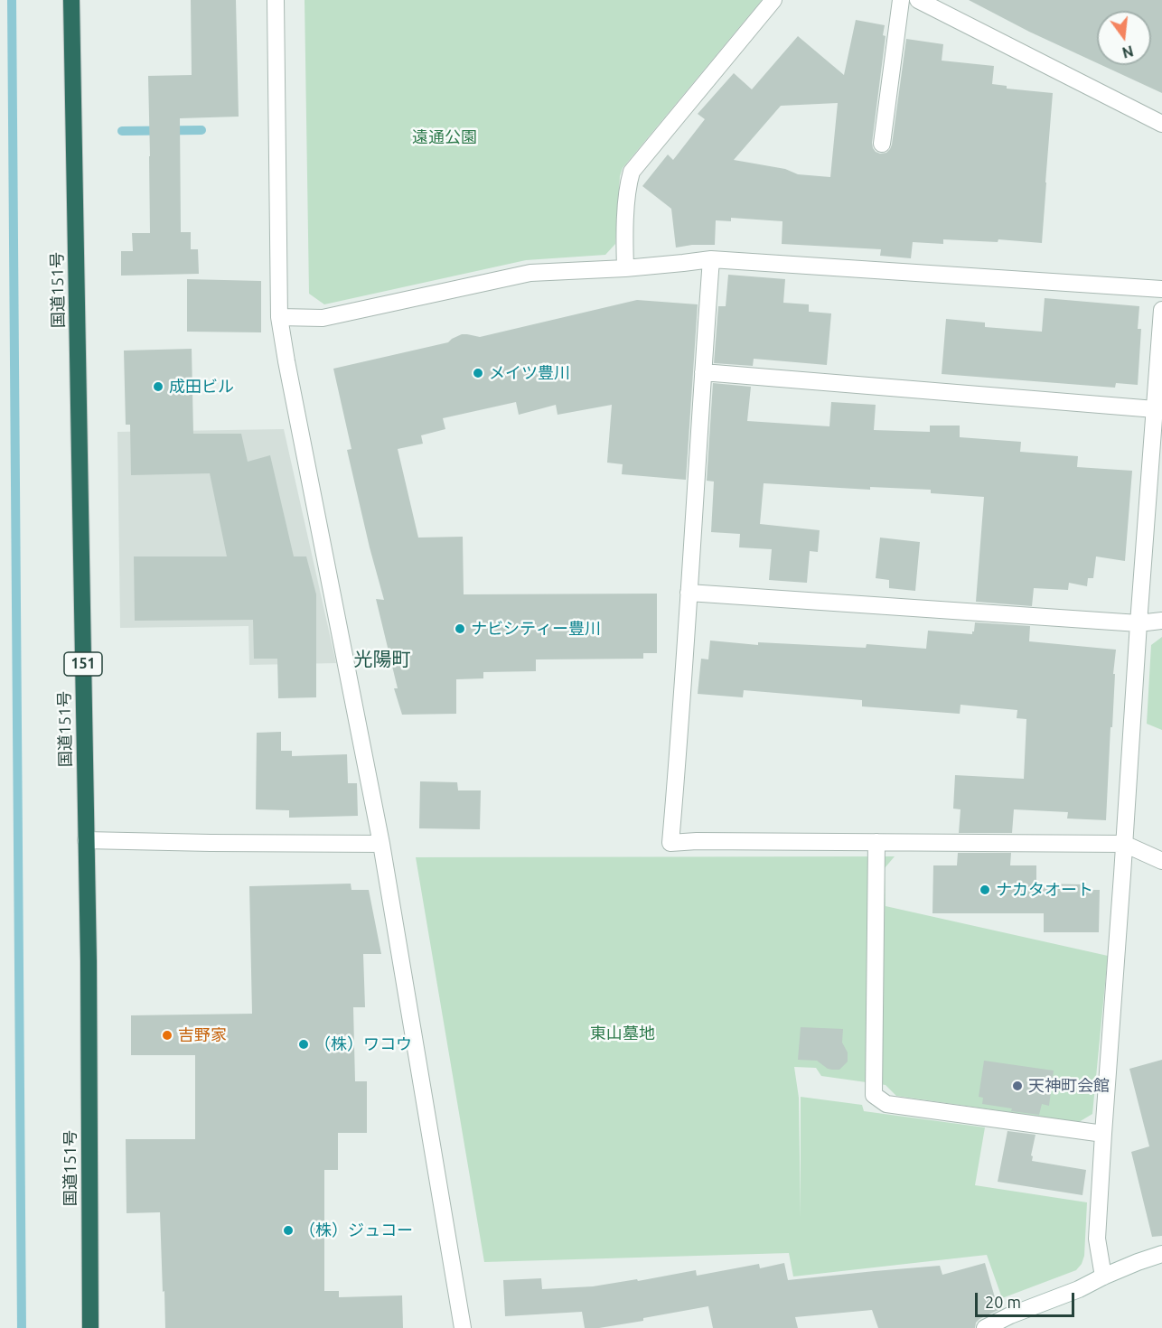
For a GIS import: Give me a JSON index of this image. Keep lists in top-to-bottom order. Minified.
{"streets":{"highway":["国道151号","151"]},"districts":["光陽町"],"parks":["遠通公園","東山墓地"],"places":["メイツ豊川","成田ビル","ナビシティー豊川","ナカタオート","吉野家","（株）ワコウ","天神町会館","（株）ジュコー"],"scale_bar":"20 m","north":"bottom"}
